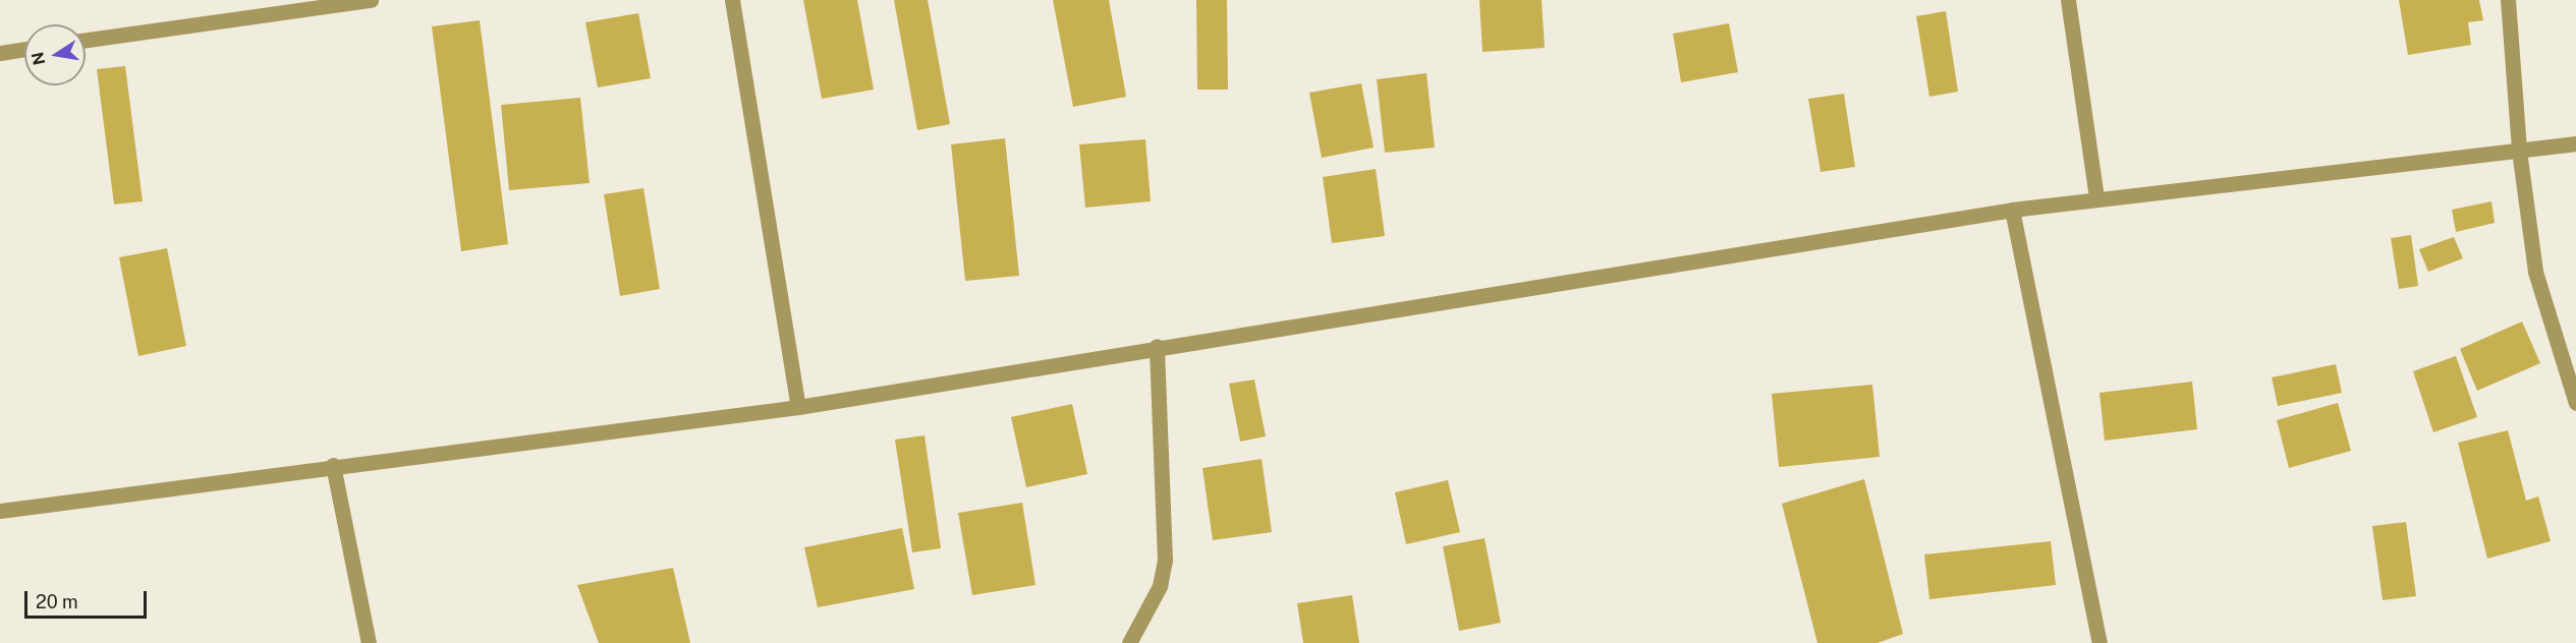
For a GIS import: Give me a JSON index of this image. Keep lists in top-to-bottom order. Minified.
{"scale_bar":"20 m","north":"left"}
